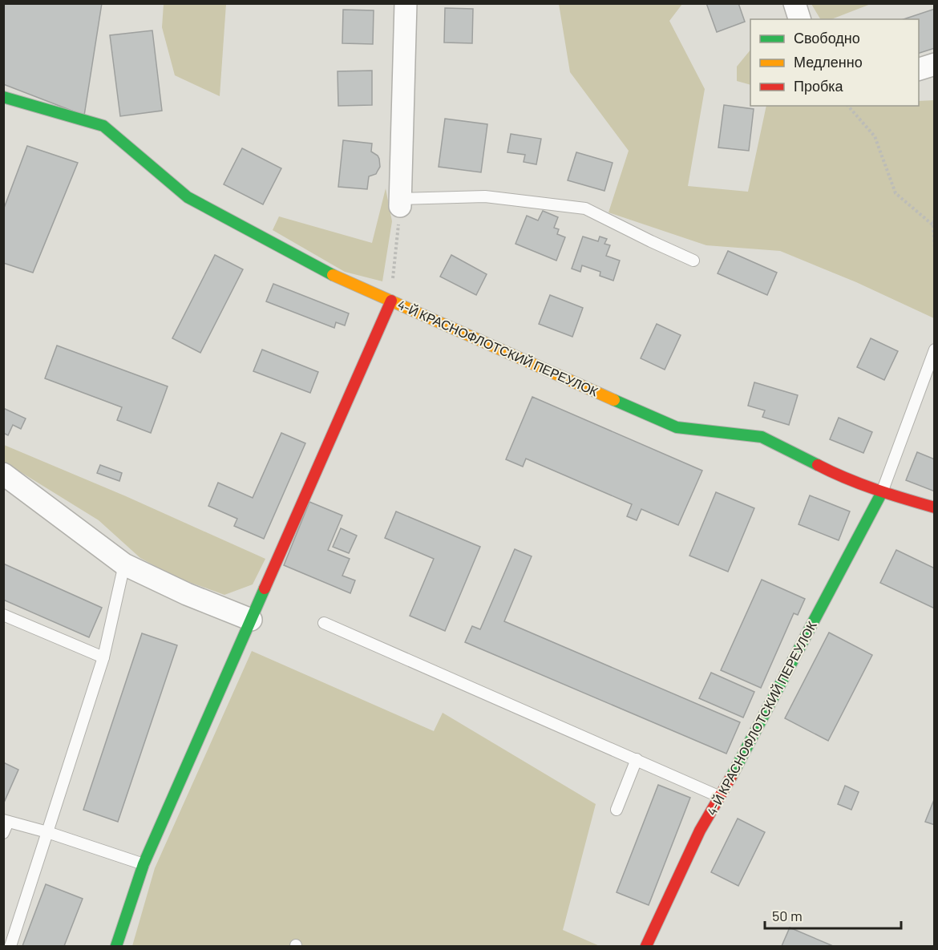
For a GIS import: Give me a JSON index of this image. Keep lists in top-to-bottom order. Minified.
{"streets":{"street":["4-Й КРАСНОФЛОТСКИЙ ПЕРЕУЛОК"]},"legend":["Свободно","Медленно","Пробка"],"scale_bar":"50 m"}
